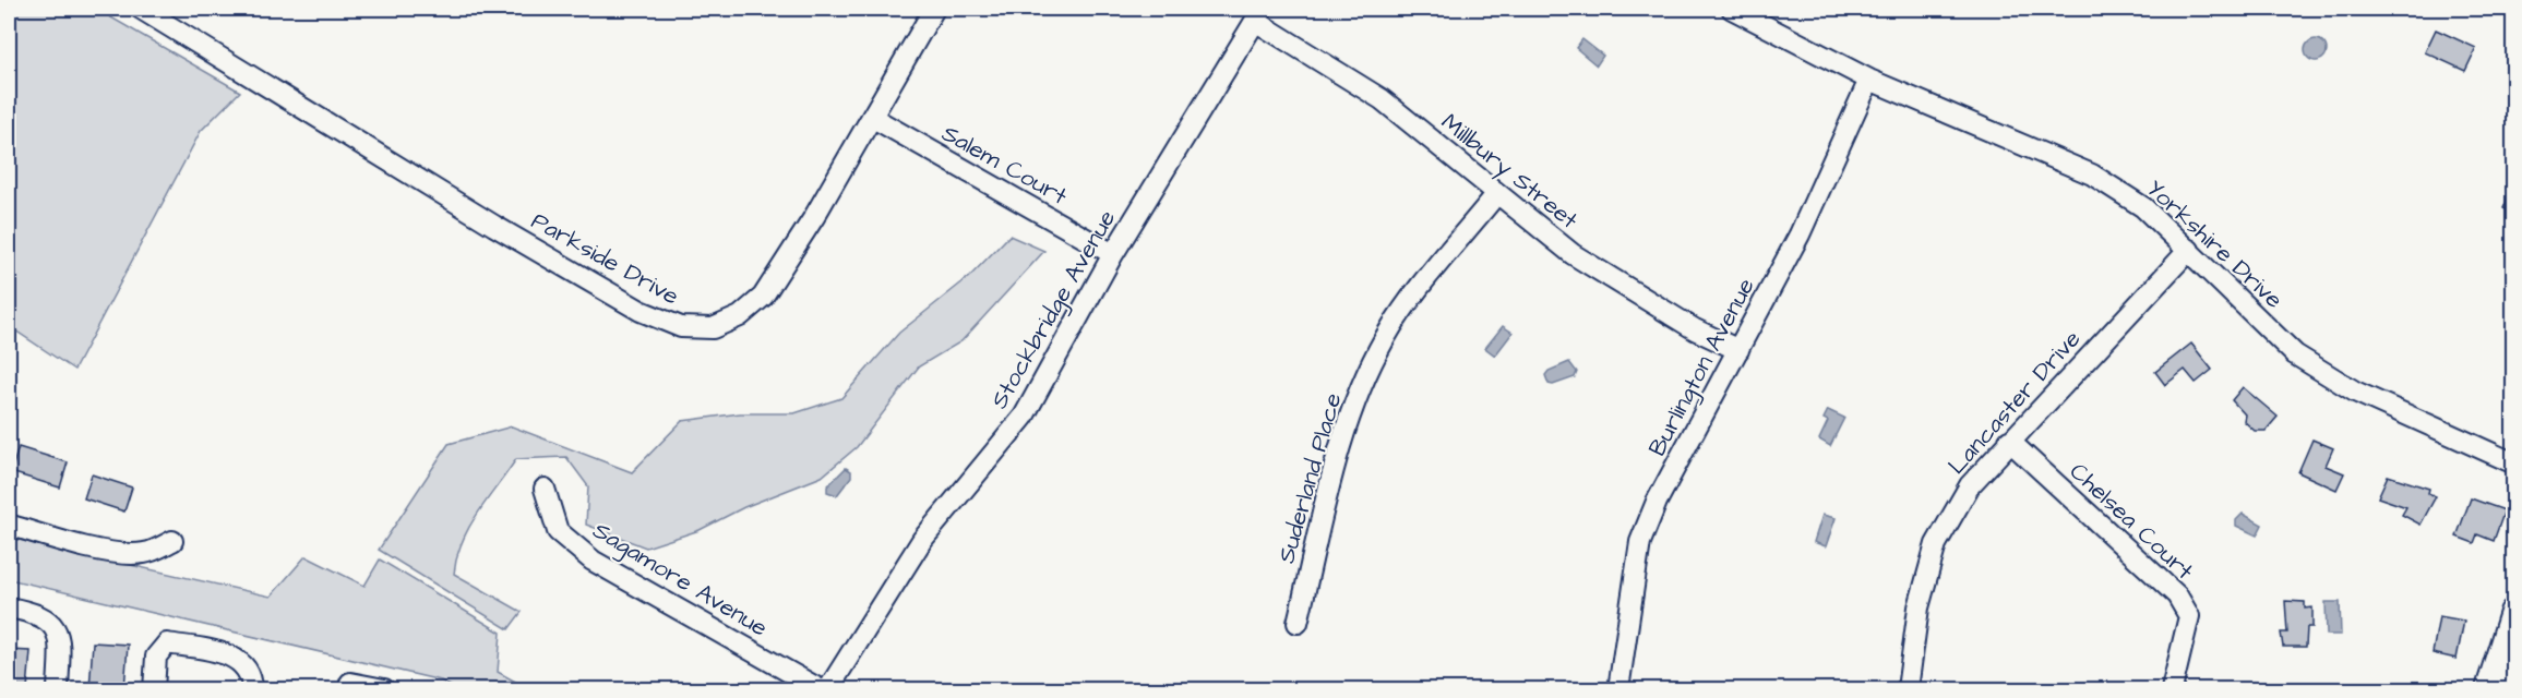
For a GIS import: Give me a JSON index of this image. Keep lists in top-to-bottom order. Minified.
{"streets":{"street":["Salem Court","Millbury Street","Yorkshire Drive","Parkside Drive","Stockbridge Avenue","Burlington Avenue","Lancaster Drive","Suderland Place","Chelsea Court","Sagamore Avenue"]},"crossings":[["Salem Court","Parkside Drive"],["Salem Court","Stockbridge Avenue"],["Millbury Street","Stockbridge Avenue"],["Millbury Street","Burlington Avenue"],["Millbury Street","Suderland Place"],["Yorkshire Drive","Burlington Avenue"],["Yorkshire Drive","Lancaster Drive"],["Lancaster Drive","Chelsea Court"]]}
